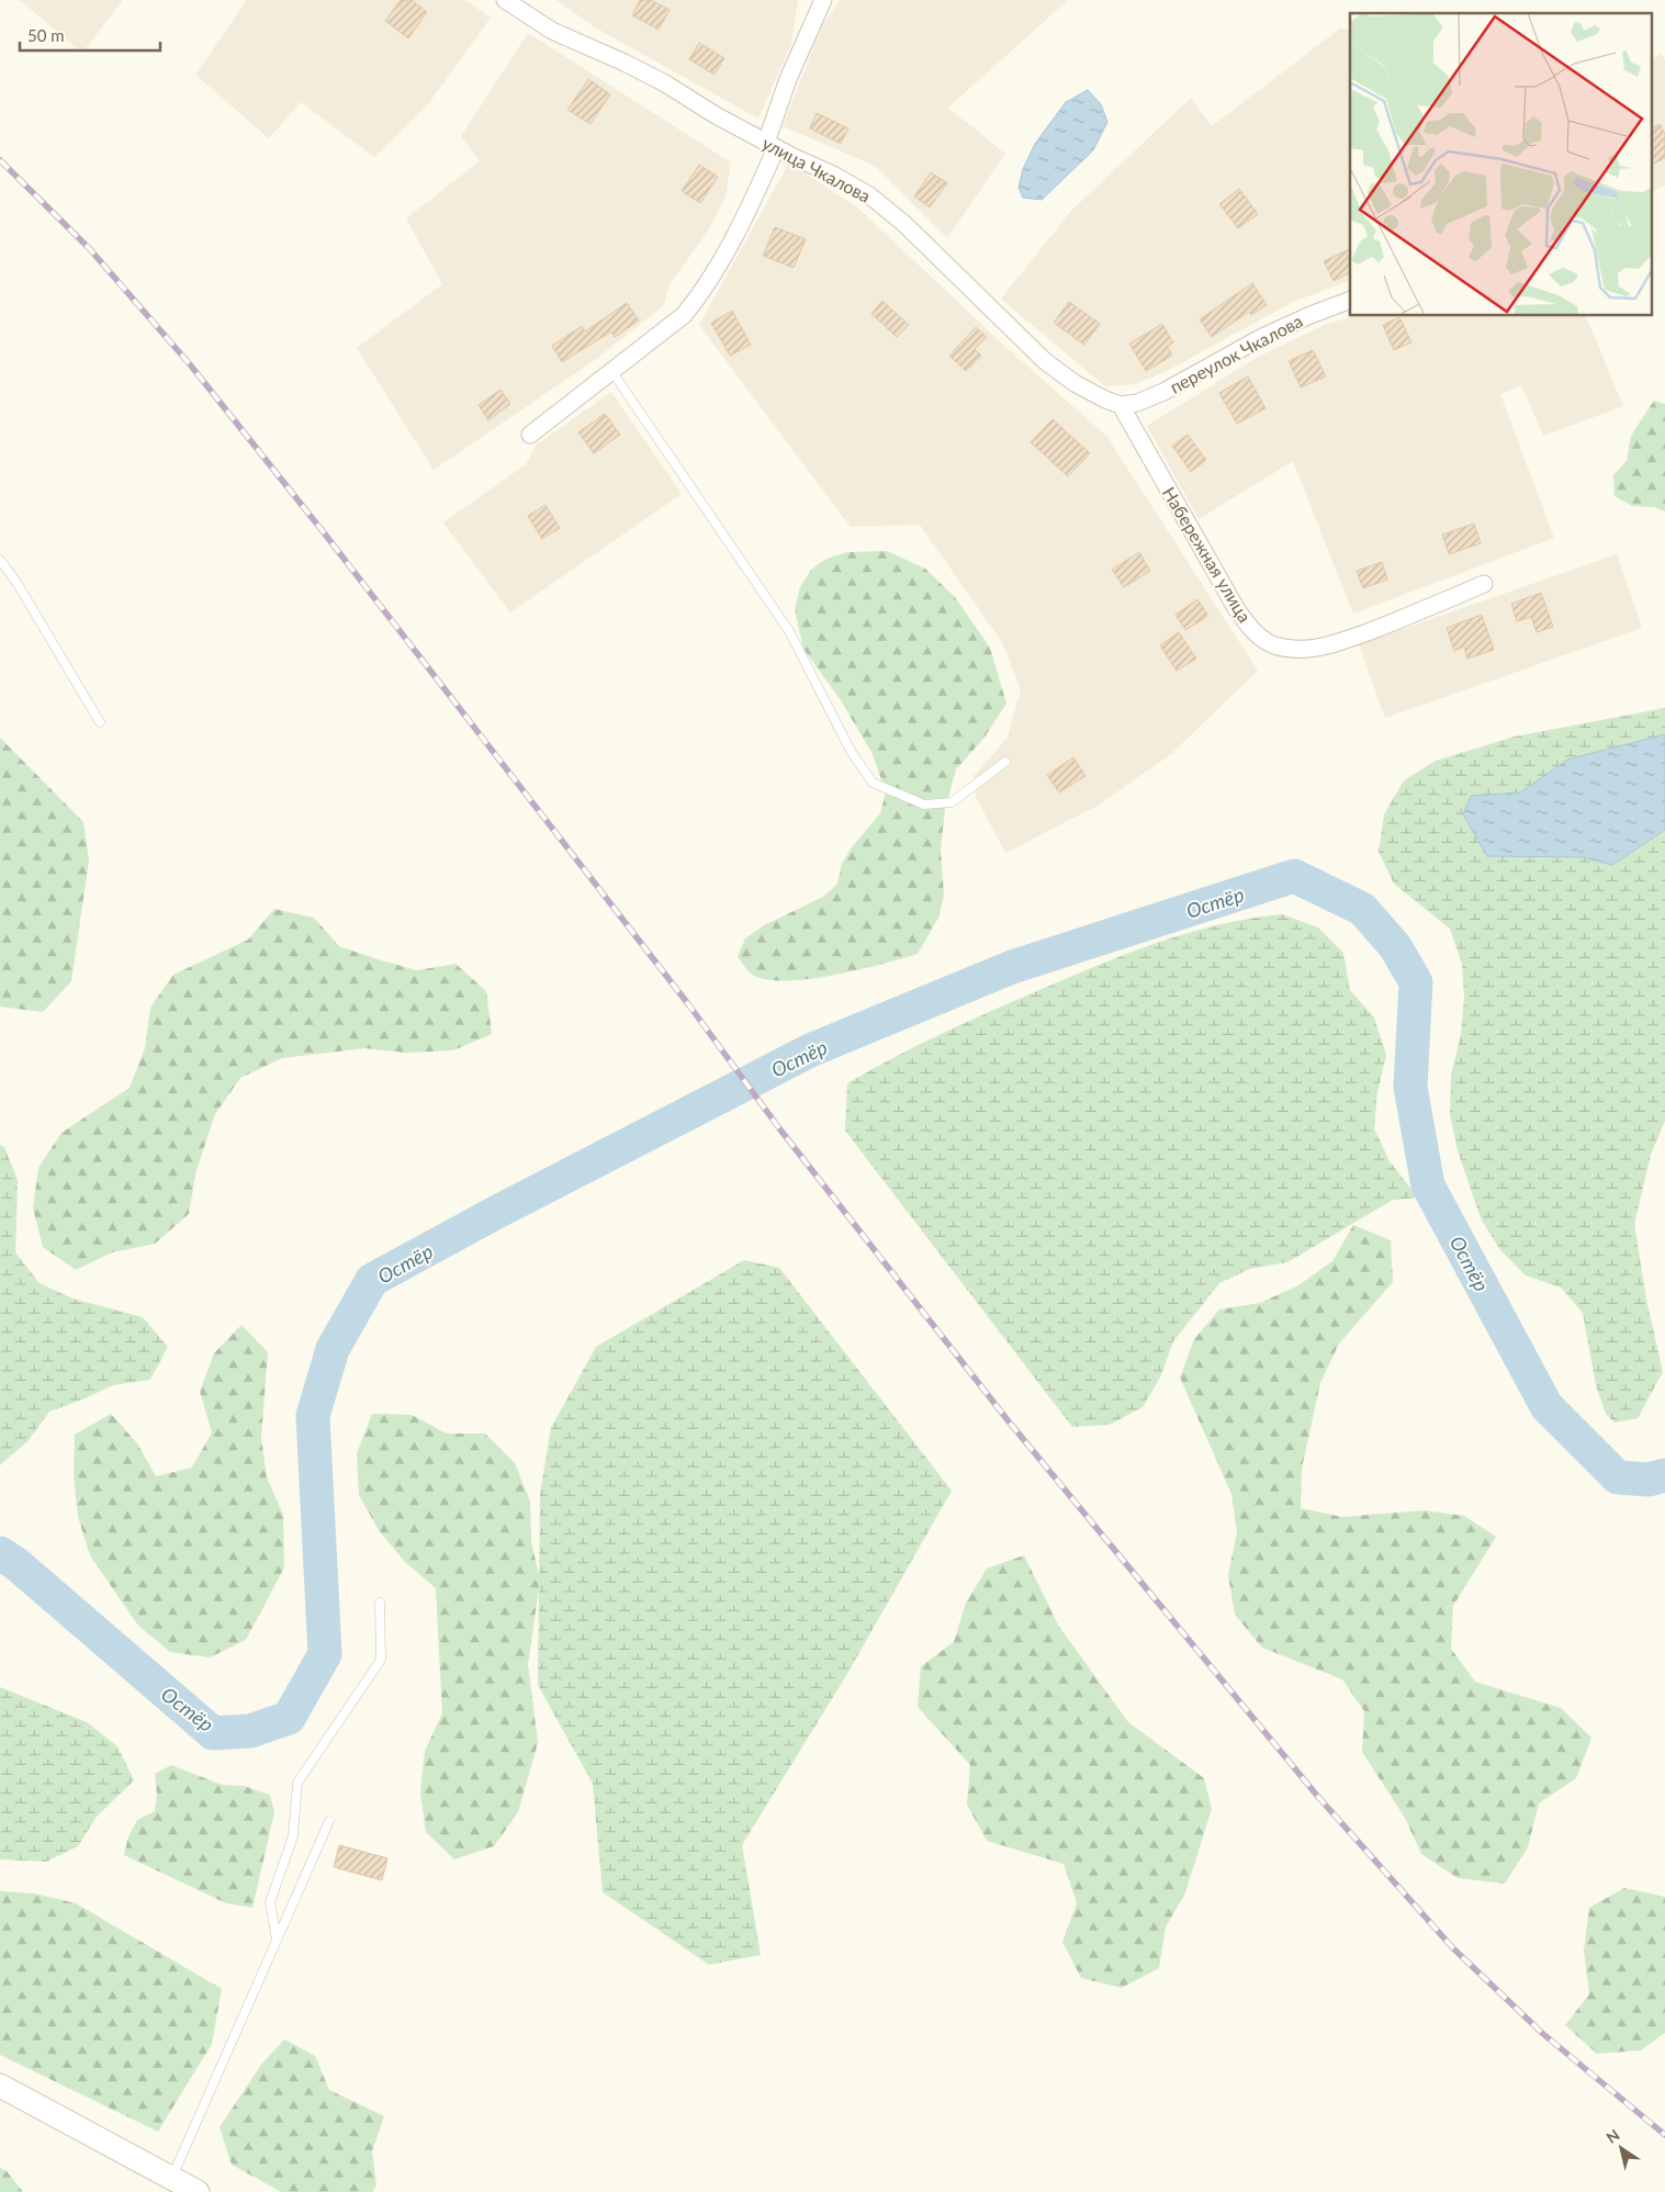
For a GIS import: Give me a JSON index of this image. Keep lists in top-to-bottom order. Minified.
{"streets":{"street":["улица Чкалова","переулок Чкалова","Набережная улица"]},"crossings":[["улица Чкалова","переулок Чкалова"],["улица Чкалова","Набережная улица"],["переулок Чкалова","Набережная улица"]],"water":["Остёр"],"scale_bar":"50 m","north":"top left"}
